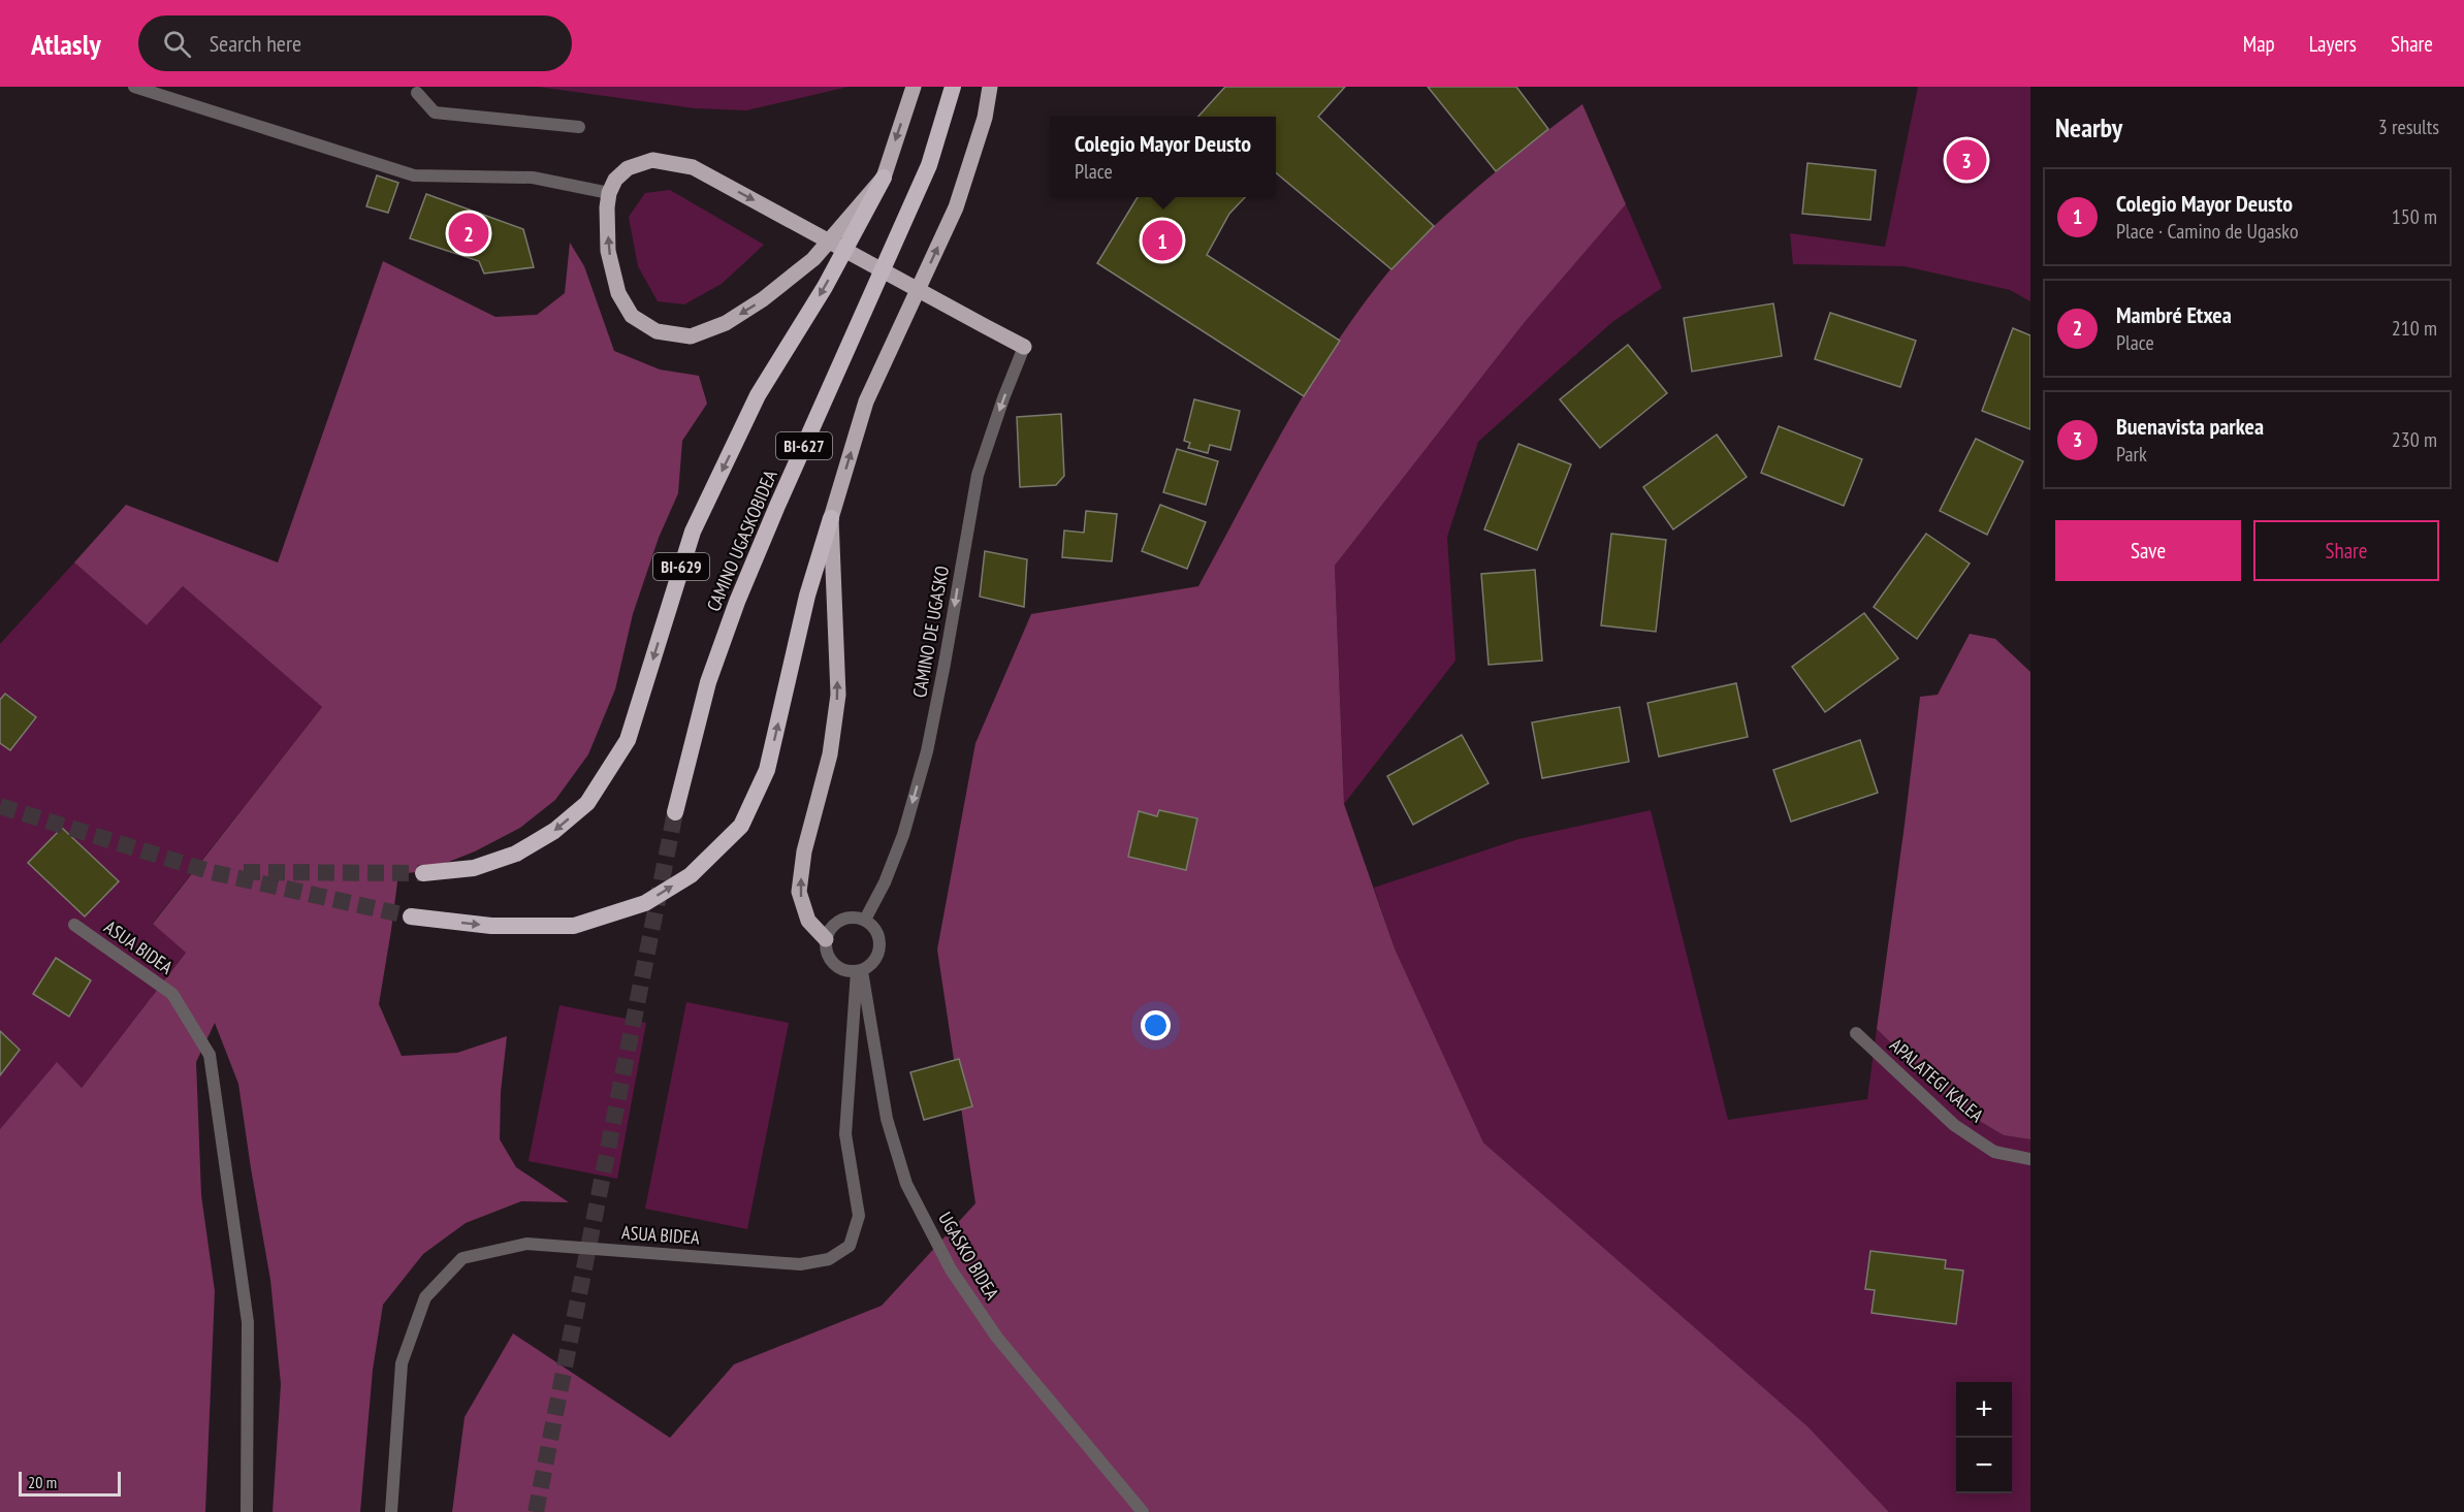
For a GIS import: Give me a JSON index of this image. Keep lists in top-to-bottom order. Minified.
{"streets":{"highway":["BI-627","CAMINO UGASKOBIDEA","BI-629"],"street":["CAMINO DE UGASKO","ASUA BIDEA","APALATEGI KALEA","UGASKO BIDEA"]},"crossings":[["CAMINO DE UGASKO","ASUA BIDEA"],["CAMINO DE UGASKO","UGASKO BIDEA"],["ASUA BIDEA","UGASKO BIDEA"]],"one_way":["CAMINO DE UGASKO"],"scale_bar":"20 m","page":{"header":"Atlasly","search":"Search here","nav":["Map","Layers","Share"],"heading":["Nearby","3 results"],"popup":["Colegio Mayor Deusto","Place"],"pins":["3","2","1"],"list":[{"mark":"1","name":"Colegio Mayor Deusto","note":"Place · Camino de Ugasko","value":"150 m"},{"mark":"2","name":"Mambré Etxea","note":"Place","value":"210 m"},{"mark":"3","name":"Buenavista parkea","note":"Park","value":"230 m"}],"buttons":["Save","Share"],"map_buttons":["+","−"],"scale":"20 m"}}
